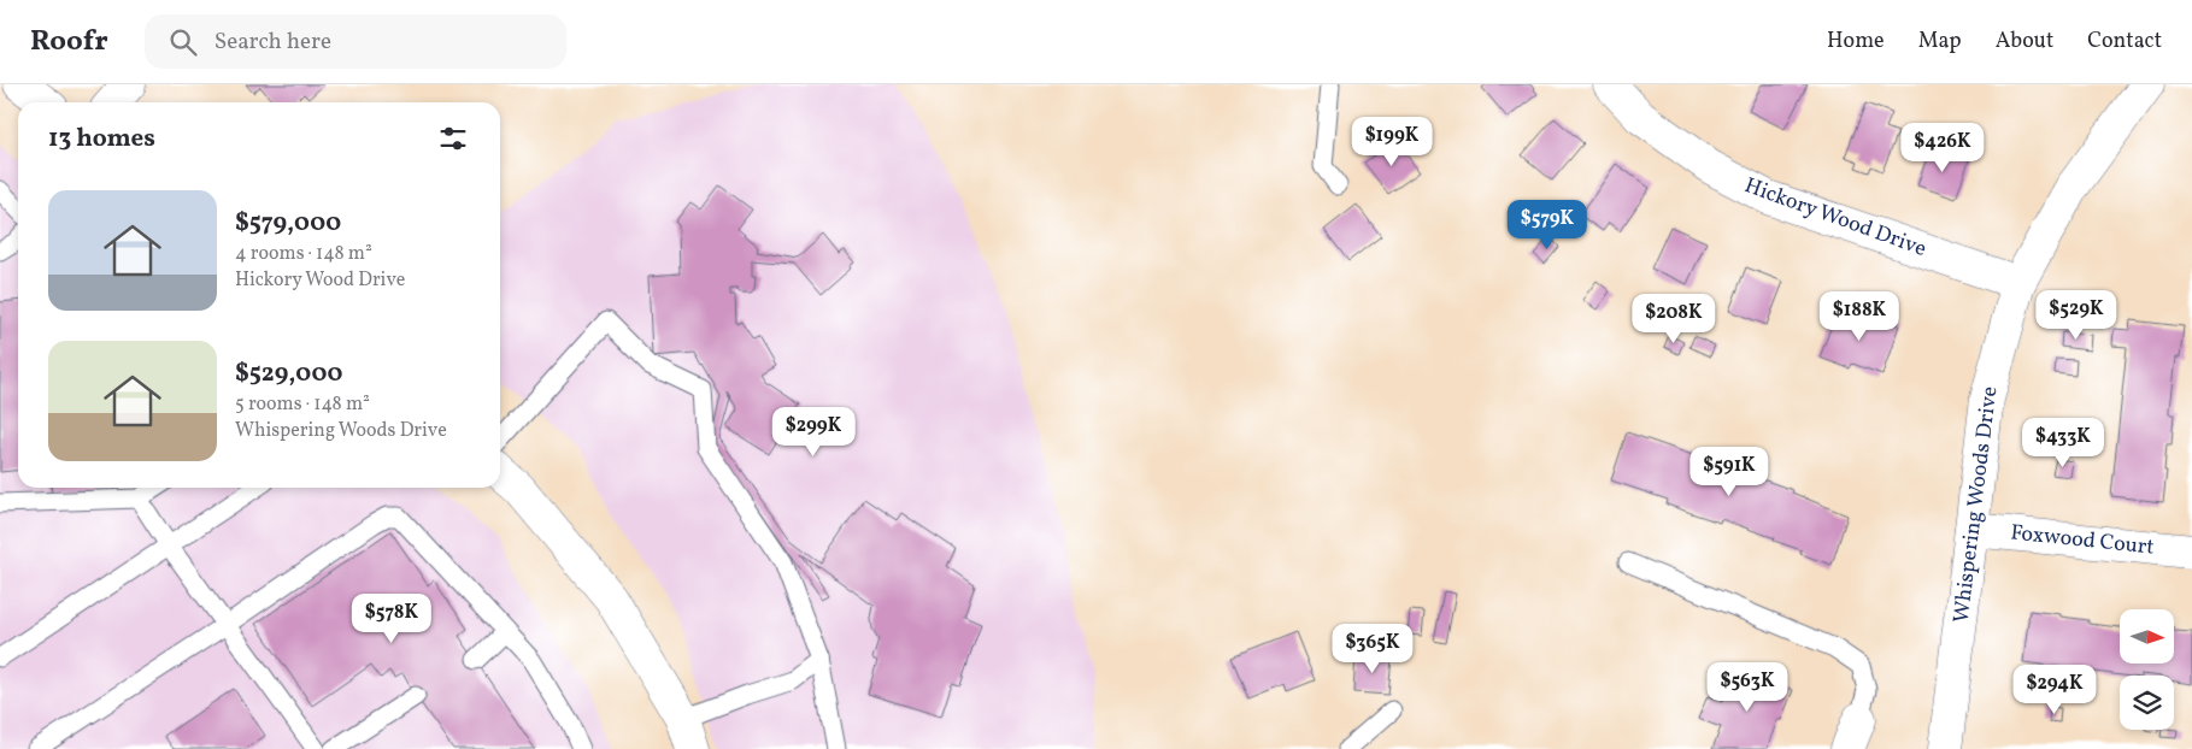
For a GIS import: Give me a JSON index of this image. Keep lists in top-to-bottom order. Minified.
{"streets":{"street":["Hickory Wood Drive","Whispering Woods Drive","Foxwood Court"]},"crossings":[["Hickory Wood Drive","Whispering Woods Drive"],["Whispering Woods Drive","Foxwood Court"]],"north":"right","page":{"header":"Roofr","search":"Search here","nav":["Home","Map","About","Contact"],"heading":"13 homes","price":["$199K","$426K","$579K","$529K","$188K","$208K","$299K","$433K","$591K","$578K","$365K","$563K","$294K"],"list":[{"name":"$579,000","note":"4 rooms · 148 m² · Hickory Wood Drive"},{"name":"$529,000","note":"5 rooms · 148 m² · Whispering Woods Drive"}]}}
